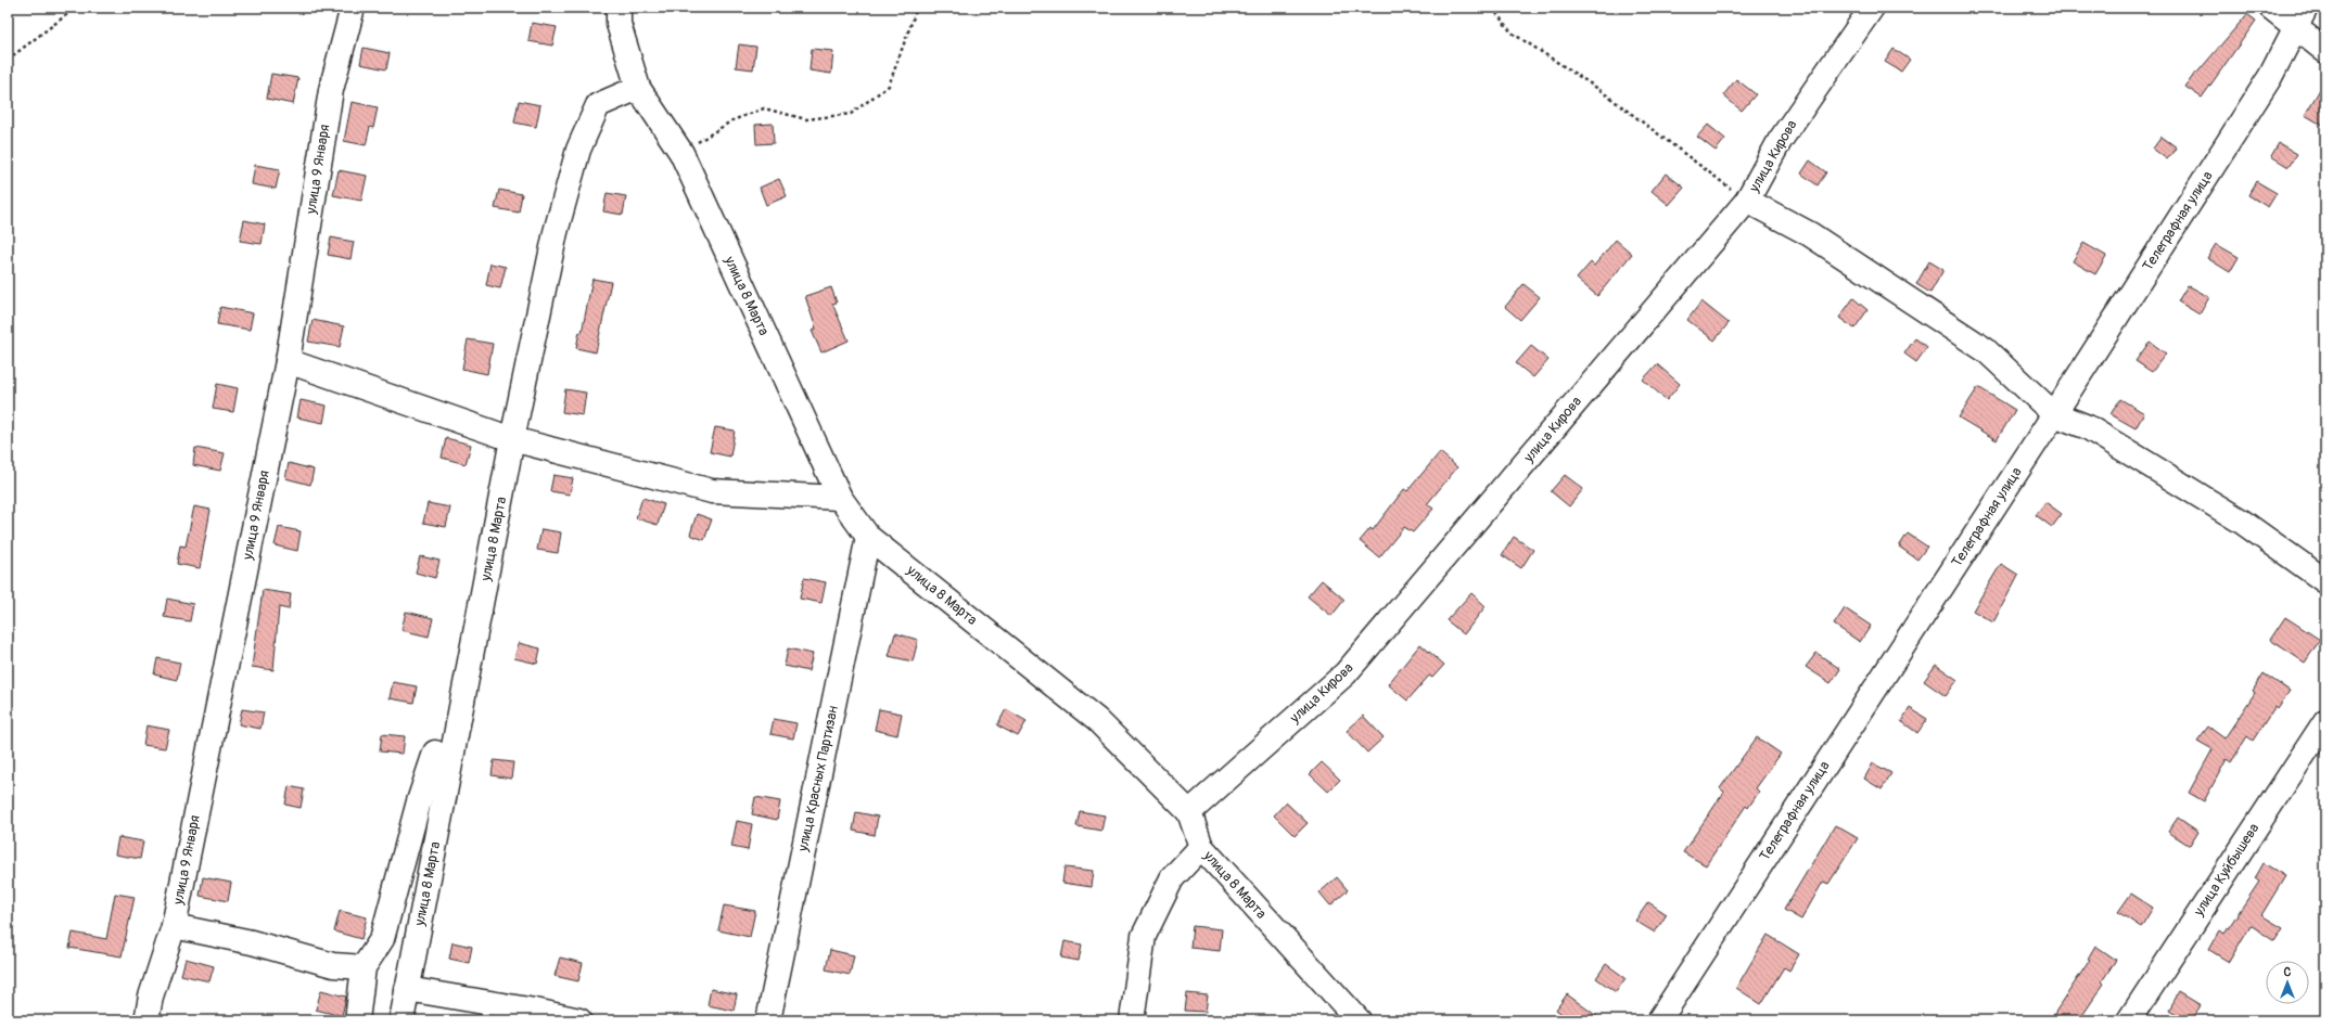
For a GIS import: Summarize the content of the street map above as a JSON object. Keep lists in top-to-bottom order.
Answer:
{
  "streets": {
    "street": [
      "улица Кирова",
      "улица 9 Января",
      "Телеграфная улица",
      "улица 8 Марта",
      "улица Красных Партизан",
      "улица Куйбышева"
    ]
  },
  "crossings": [
    ["улица Кирова", "улица 8 Марта"],
    ["улица 8 Марта", "улица Красных Партизан"]
  ],
  "north": "top"
}
